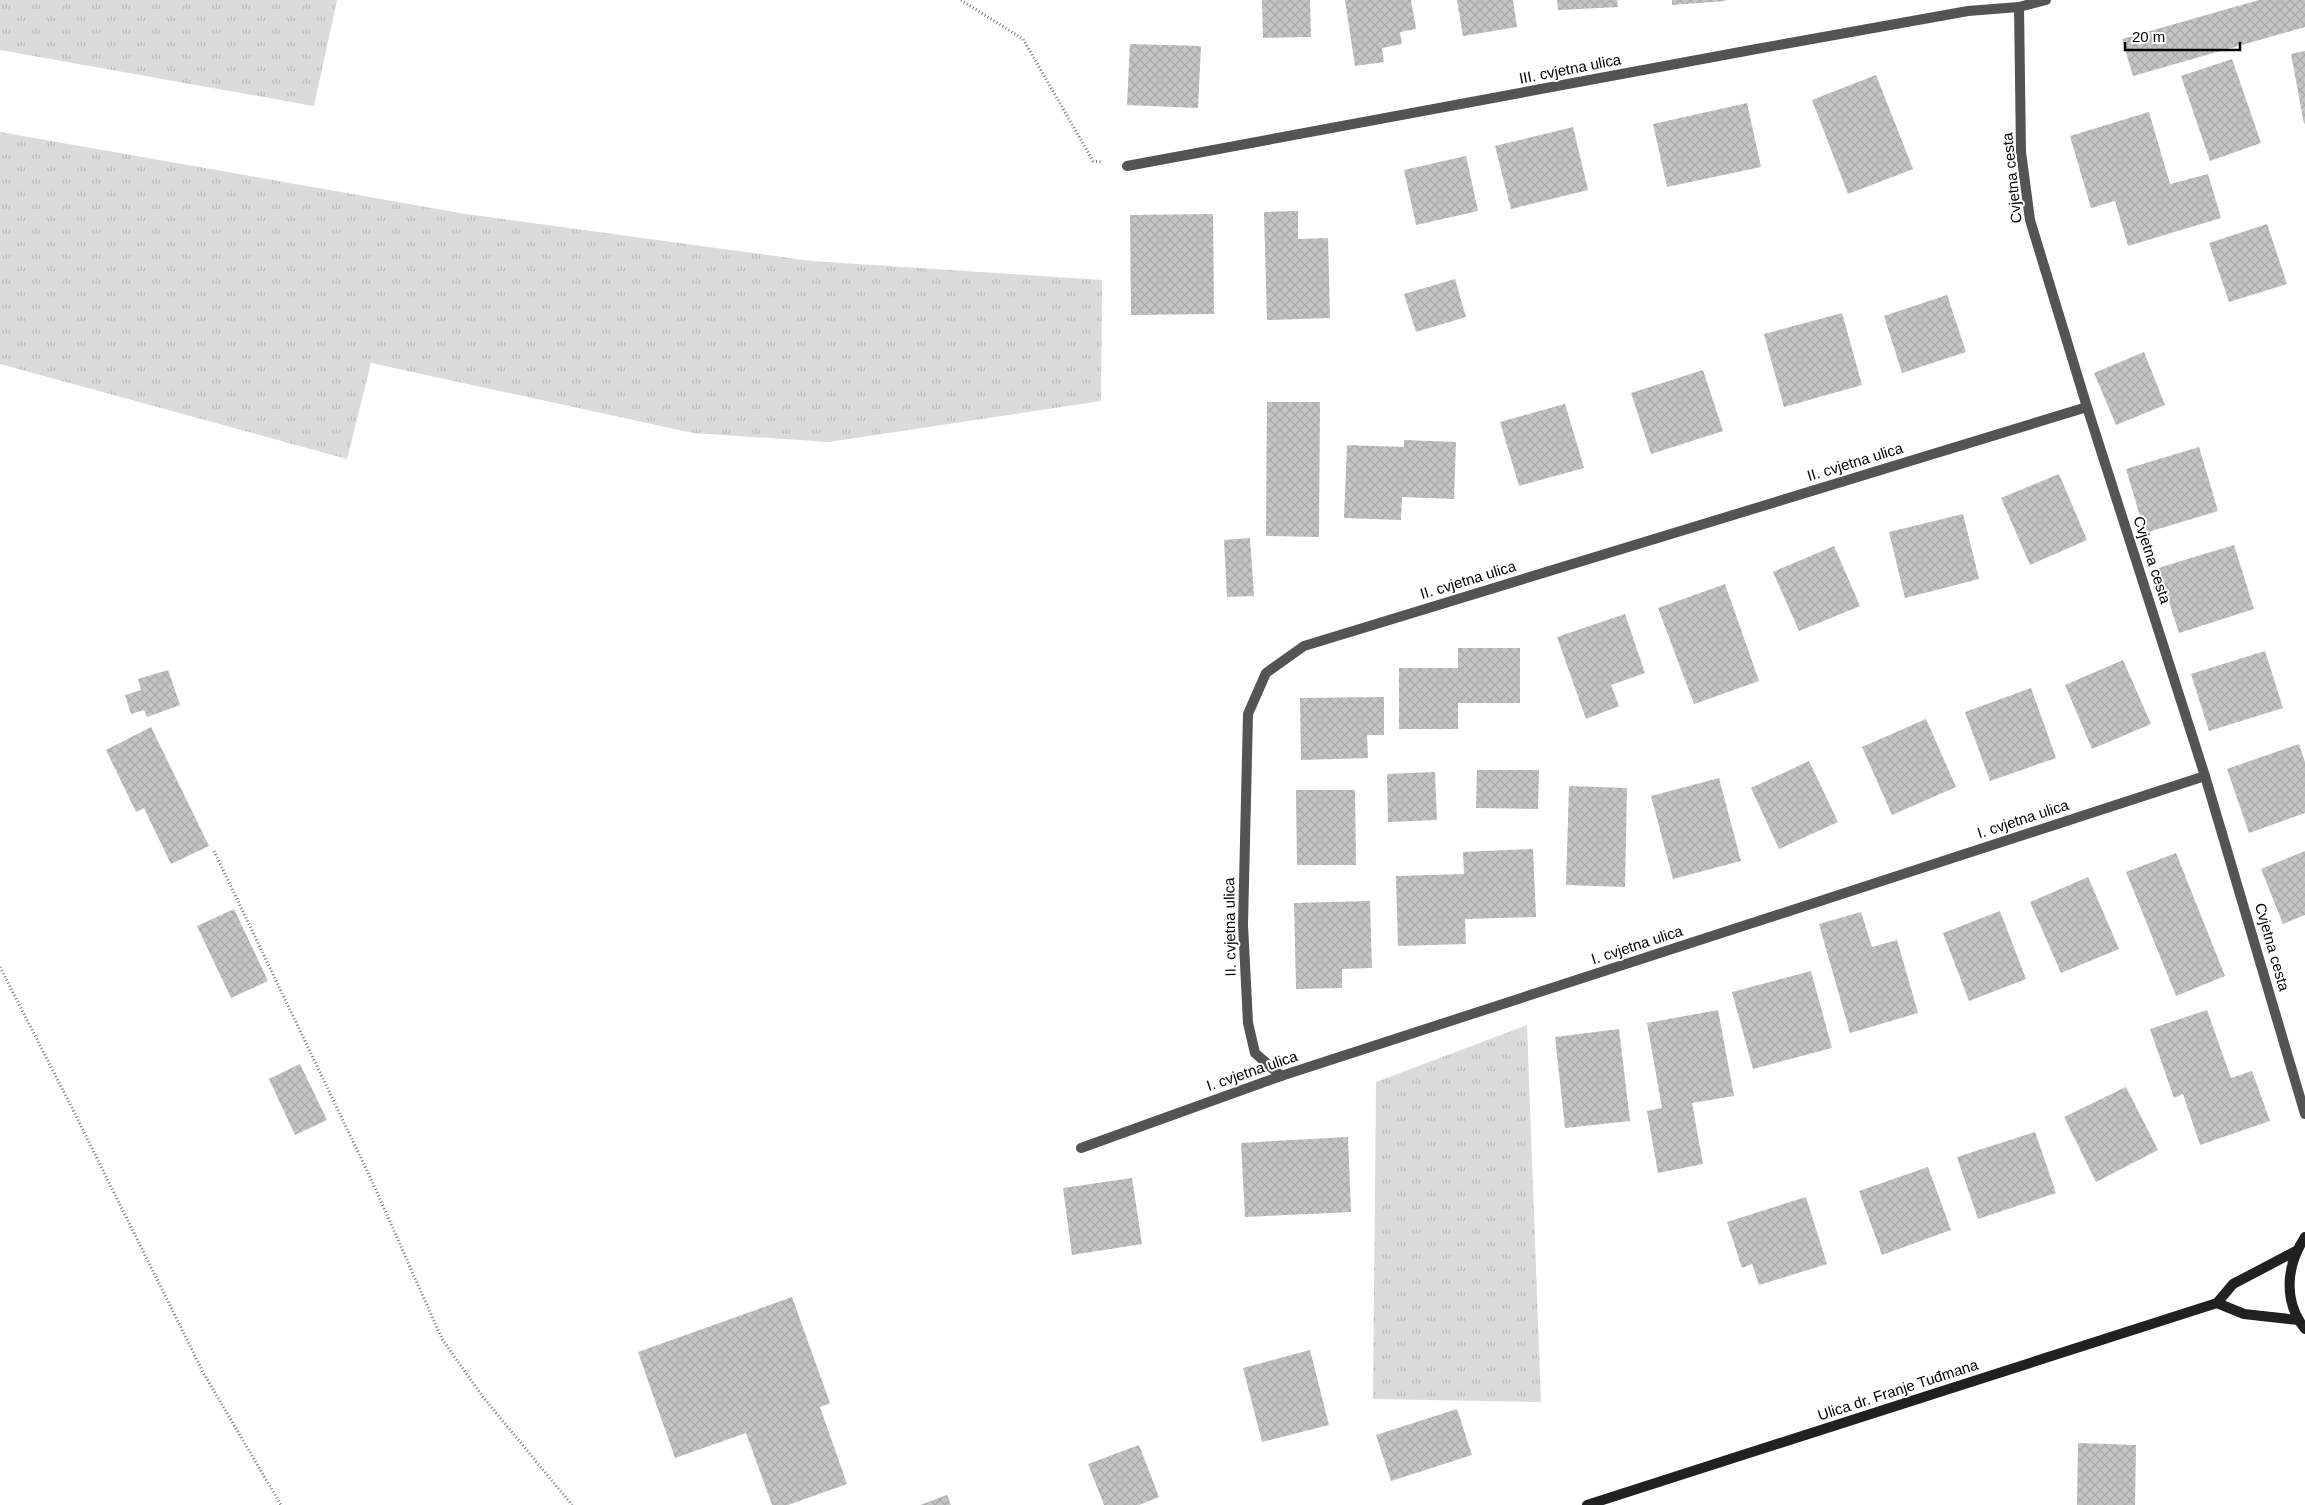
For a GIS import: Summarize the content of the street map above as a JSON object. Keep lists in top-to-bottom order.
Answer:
{
  "streets": {
    "main road": ["Ulica dr. Franje Tuđmana"],
    "street": [
      "III. cvjetna ulica",
      "Cvjetna cesta",
      "II. cvjetna ulica",
      "I. cvjetna ulica"
    ]
  },
  "crossings": [
    ["III. cvjetna ulica", "Cvjetna cesta"],
    ["Cvjetna cesta", "II. cvjetna ulica"],
    ["Cvjetna cesta", "I. cvjetna ulica"],
    ["II. cvjetna ulica", "I. cvjetna ulica"]
  ],
  "scale_bar": "20 m"
}
